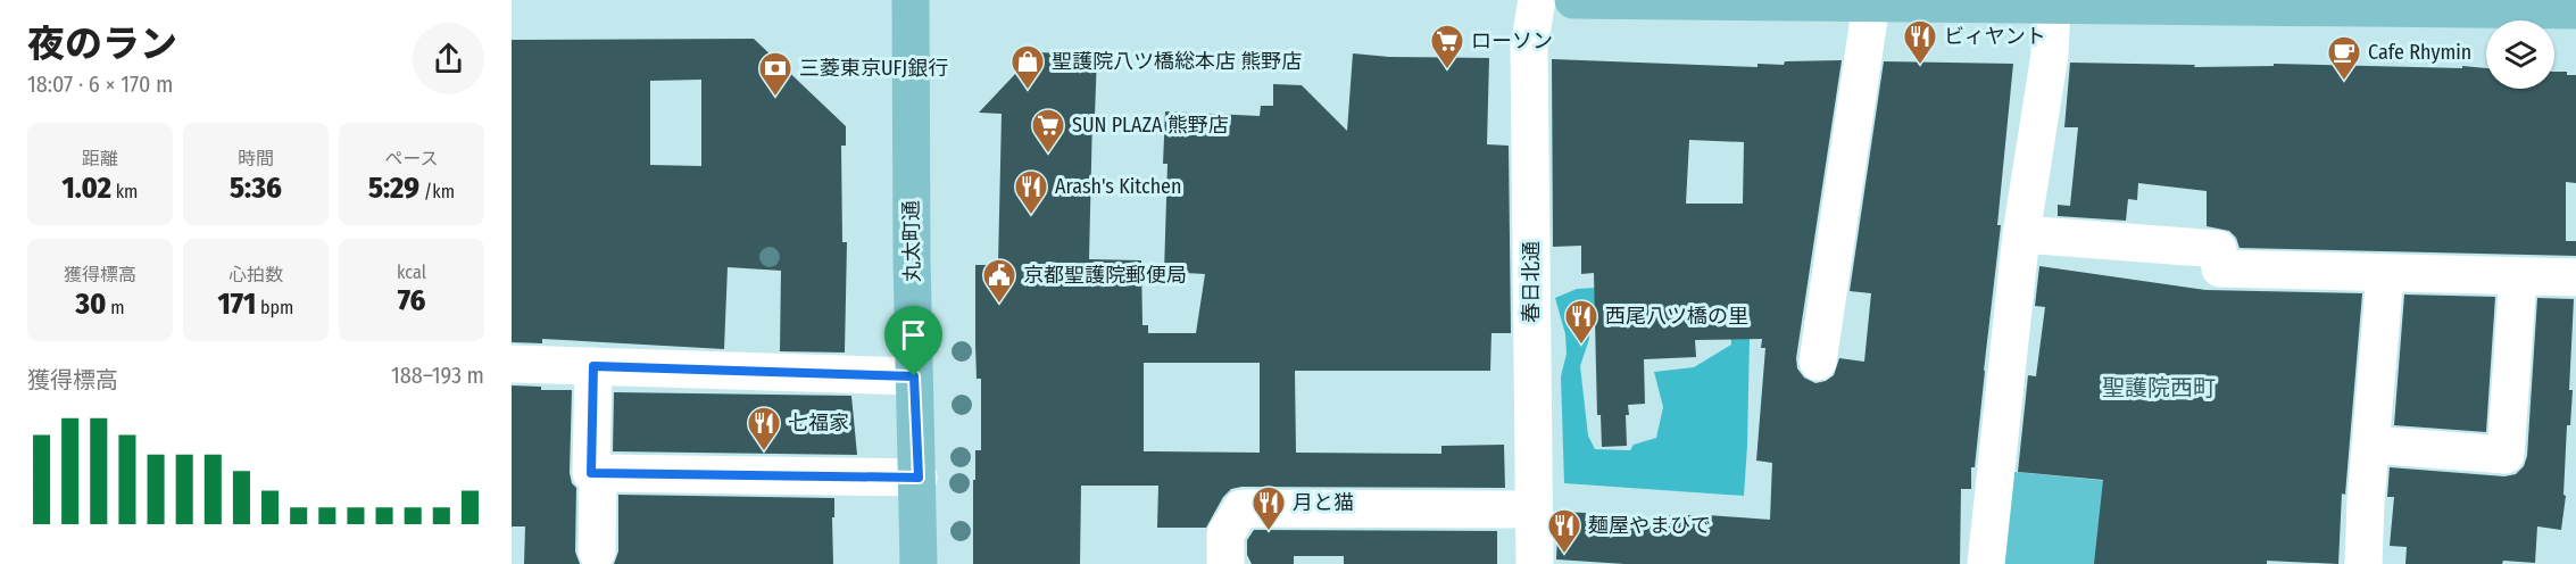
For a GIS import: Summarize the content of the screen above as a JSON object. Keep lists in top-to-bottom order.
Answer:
{
  "streets": {
    "main road": ["丸太町通"],
    "street": ["春日北通"]
  },
  "districts": ["聖護院西町"],
  "places": {
    "restaurant": [
      "ビィヤント",
      "Arash's Kitchen",
      "西尾八ツ橋の里",
      "七福家",
      "月と猫",
      "麺屋やまひで"
    ],
    "supermarket": ["ローソン", "SUN PLAZA 熊野店"],
    "cafe": ["Cafe Rhymin"],
    "shop": ["聖護院八ツ橋総本店 熊野店"],
    "bank": ["三菱東京UFJ銀行"],
    "public building": ["京都聖護院郵便局"]
  },
  "page": {
    "heading": ["夜のラン", "18:07 · 6 × 170 m"],
    "stats": [
      ["距離", "1.02 km"],
      ["時間", "5:36"],
      ["ペース", "5:29 /km"],
      ["獲得標高", "30 m"],
      ["心拍数", "171 bpm"],
      ["kcal", "76"]
    ],
    "chart": ["獲得標高", "188–193 m"]
  }
}
